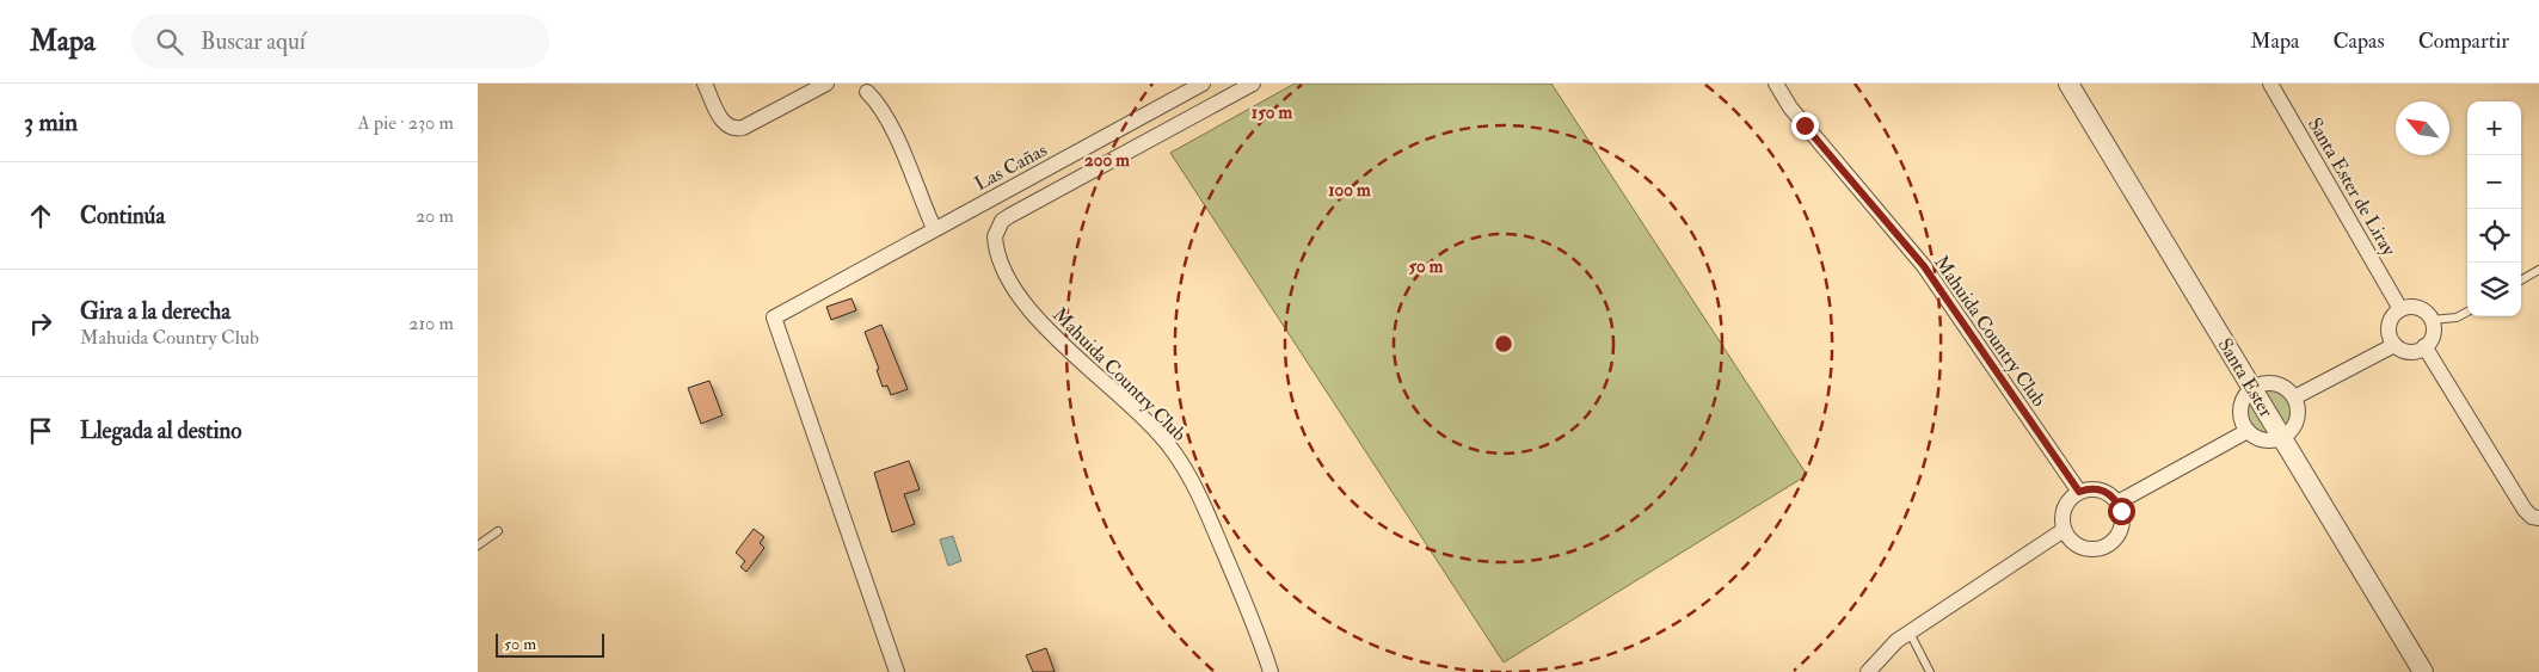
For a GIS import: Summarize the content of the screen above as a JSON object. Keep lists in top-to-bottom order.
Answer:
{
  "streets": {
    "street": [
      "Las Cañas",
      "Santa Ester de Liray",
      "Mahuida Country Club",
      "Santa Ester"
    ]
  },
  "scale_bar": "50 m",
  "north": "top left",
  "page": {
    "header": "Mapa",
    "search": "Buscar aquí",
    "nav": ["Mapa", "Capas", "Compartir"],
    "heading": ["3 min", "A pie · 230 m"],
    "map_buttons": ["+", "−"],
    "list": [
      ["Continúa", "20 m"],
      ["Gira a la derecha", "Mahuida Country Club", "210 m"],
      "Llegada al destino"
    ],
    "scale": "50 m"
  },
  "rings": [
    "150 m",
    "200 m",
    "100 m",
    "50 m"
  ]
}
